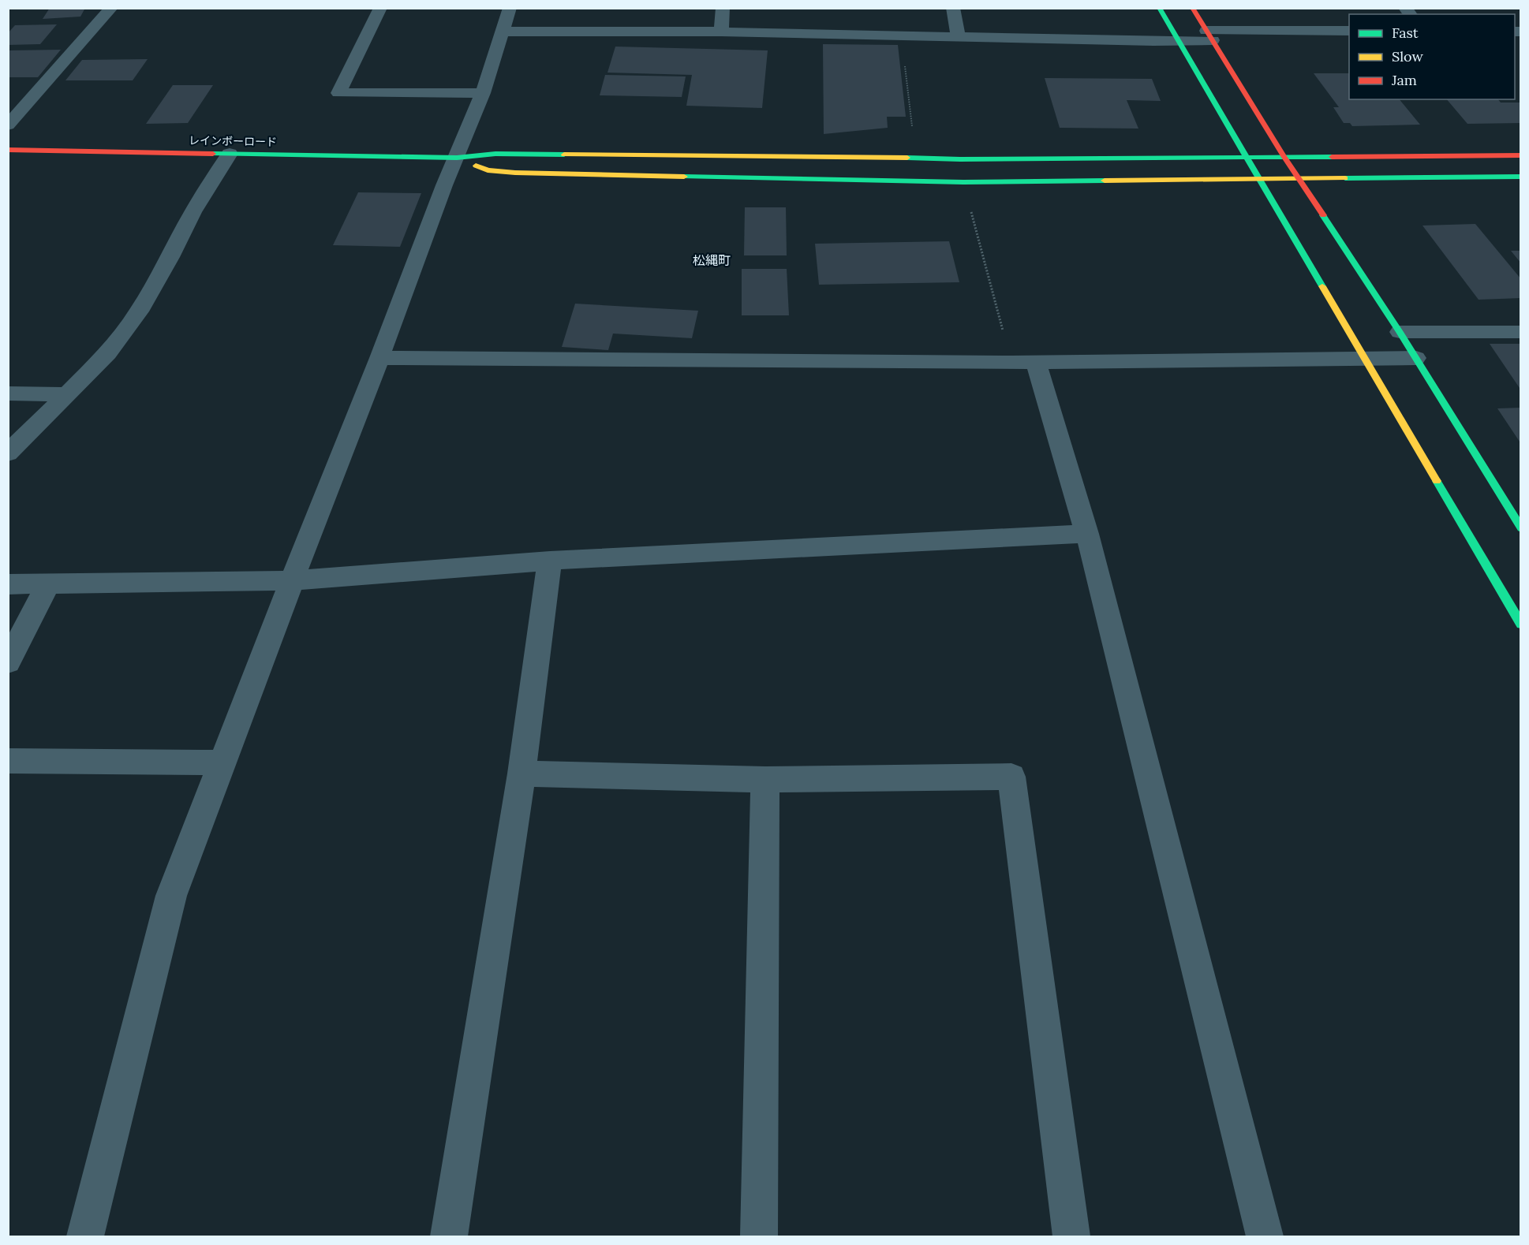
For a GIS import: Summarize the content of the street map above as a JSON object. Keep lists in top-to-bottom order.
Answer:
{
  "streets": {
    "street": ["レインボーロード"]
  },
  "districts": ["松縄町"],
  "legend": ["Fast", "Slow", "Jam"]
}
